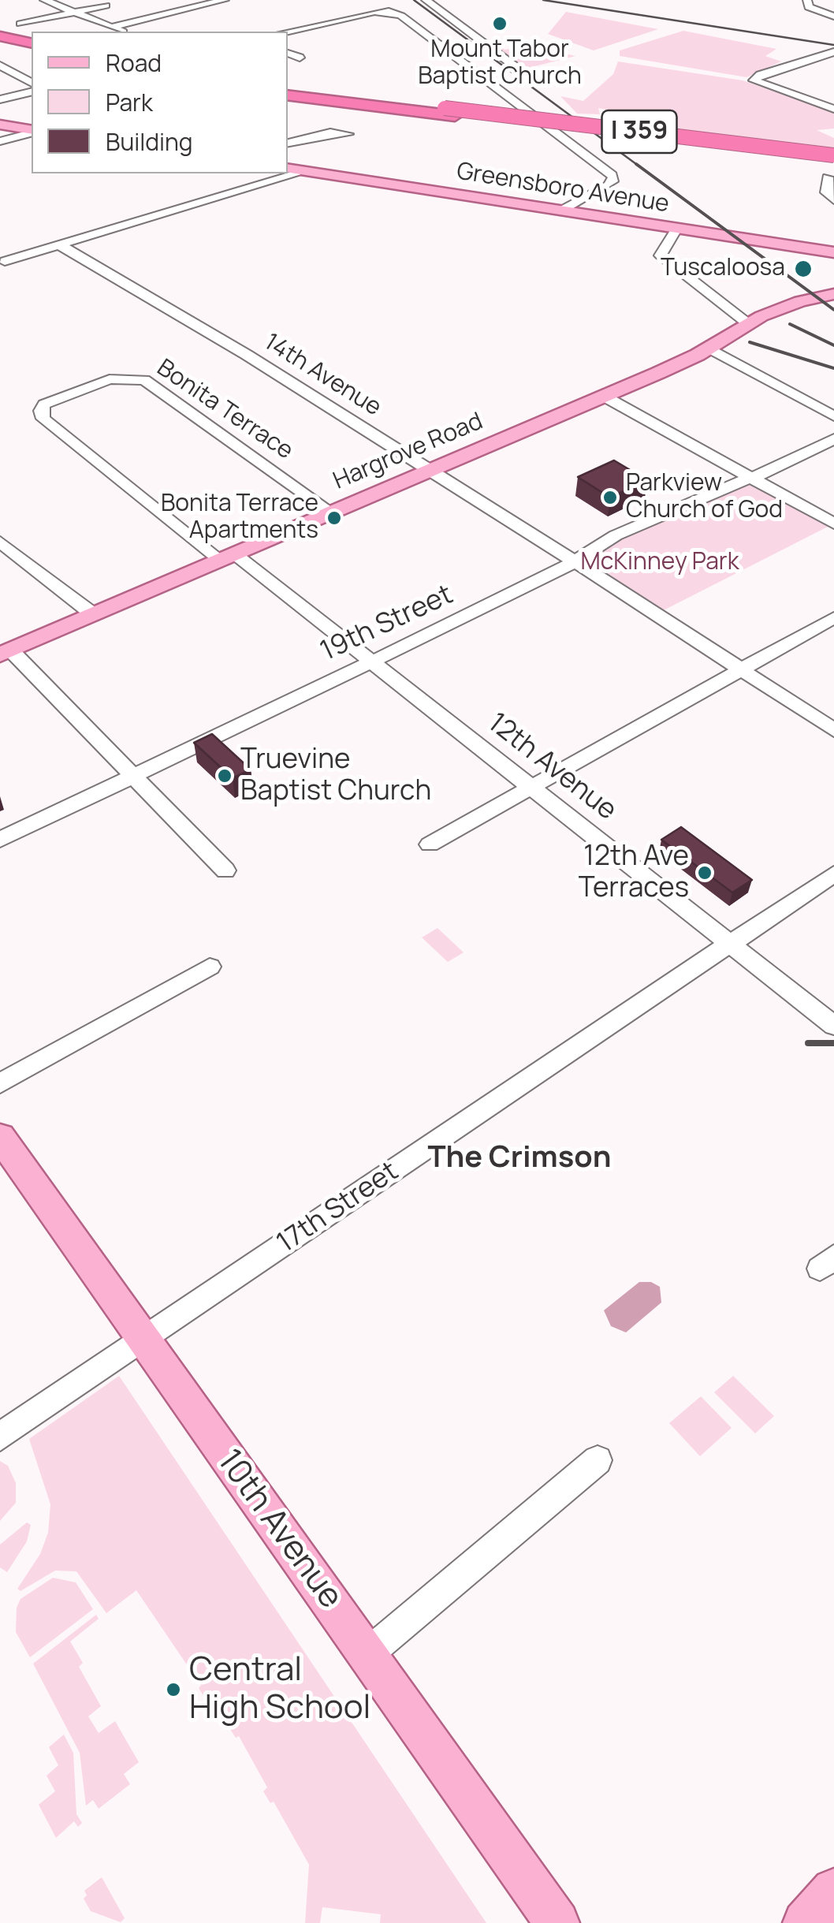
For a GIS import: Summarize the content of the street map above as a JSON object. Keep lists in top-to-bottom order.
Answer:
{
  "streets": {
    "highway": ["I 359"],
    "main road": ["Greensboro Avenue", "Hargrove Road", "10th Avenue"],
    "street": [
      "14th Avenue",
      "Bonita Terrace",
      "19th Street",
      "12th Avenue",
      "17th Street"
    ]
  },
  "crossings": [
    ["14th Avenue", "Hargrove Road"],
    ["14th Avenue", "19th Street"],
    ["Bonita Terrace", "Hargrove Road"],
    ["Bonita Terrace", "12th Avenue"],
    ["Hargrove Road", "12th Avenue"],
    ["19th Street", "12th Avenue"],
    ["12th Avenue", "17th Street"],
    ["17th Street", "10th Avenue"]
  ],
  "districts": ["The Crimson"],
  "parks": ["McKinney Park"],
  "places": [
    "Mount Tabor Baptist Church",
    "Tuscaloosa",
    "Parkview Church of God",
    "Bonita Terrace Apartments",
    "Truevine Baptist Church",
    "12th Ave Terraces",
    "Central High School"
  ],
  "legend": ["Road", "Park", "Building"]
}
